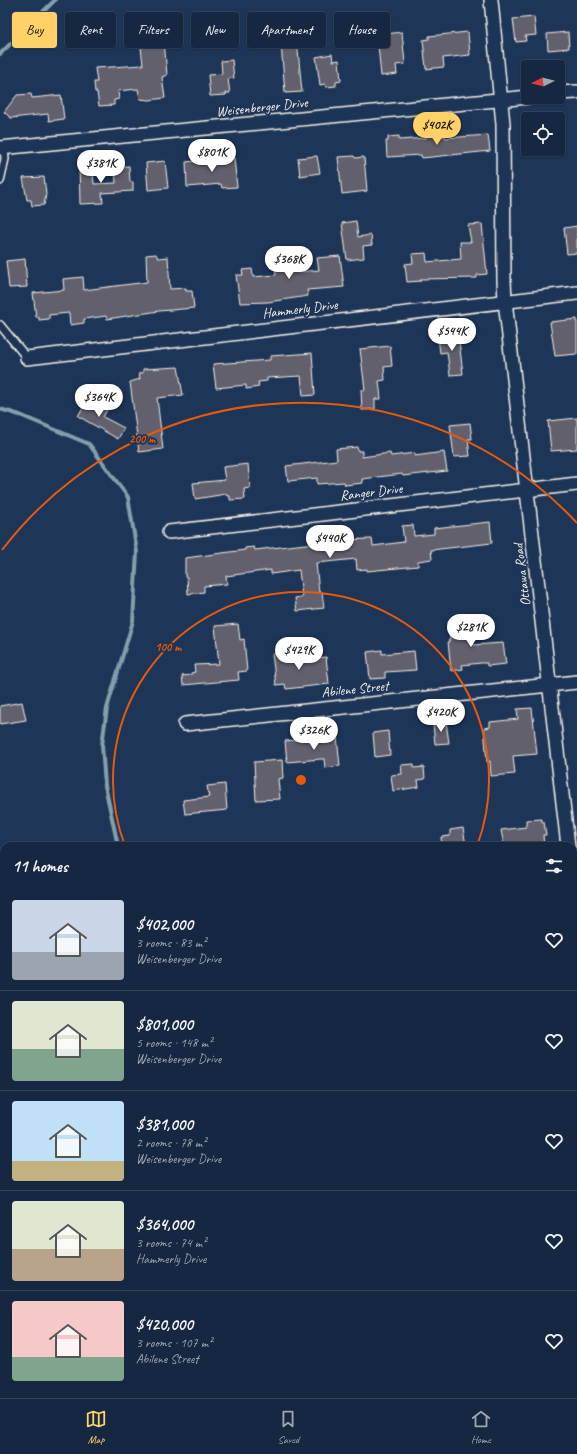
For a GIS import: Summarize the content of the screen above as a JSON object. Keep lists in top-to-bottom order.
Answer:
{
  "streets": {
    "street": [
      "Weisenberger Drive",
      "Hammerly Drive",
      "Ranger Drive",
      "Ottawa Road",
      "Abilene Street"
    ]
  },
  "crossings": [
    ["Weisenberger Drive", "Ottawa Road"],
    ["Hammerly Drive", "Ottawa Road"],
    ["Ranger Drive", "Ottawa Road"],
    ["Ottawa Road", "Abilene Street"]
  ],
  "north": "left",
  "page": {
    "chip": [
      "Buy",
      "Rent",
      "Filters",
      "New",
      "Apartment",
      "House"
    ],
    "price": [
      "$402K",
      "$801K",
      "$381K",
      "$368K",
      "$544K",
      "$364K",
      "$440K",
      "$281K",
      "$429K",
      "$420K",
      "$326K"
    ],
    "heading": "11 homes",
    "list": [
      {
        "name": "$402,000",
        "note": "3 rooms · 83 m² · Weisenberger Drive"
      },
      {
        "name": "$801,000",
        "note": "5 rooms · 148 m² · Weisenberger Drive"
      },
      {
        "name": "$381,000",
        "note": "2 rooms · 78 m² · Weisenberger Drive"
      },
      {
        "name": "$364,000",
        "note": "3 rooms · 74 m² · Hammerly Drive"
      },
      {
        "name": "$420,000",
        "note": "3 rooms · 107 m² · Abilene Street"
      }
    ],
    "tabs": ["Map", "Saved", "Home"]
  },
  "rings": ["200 m", "100 m"]
}
